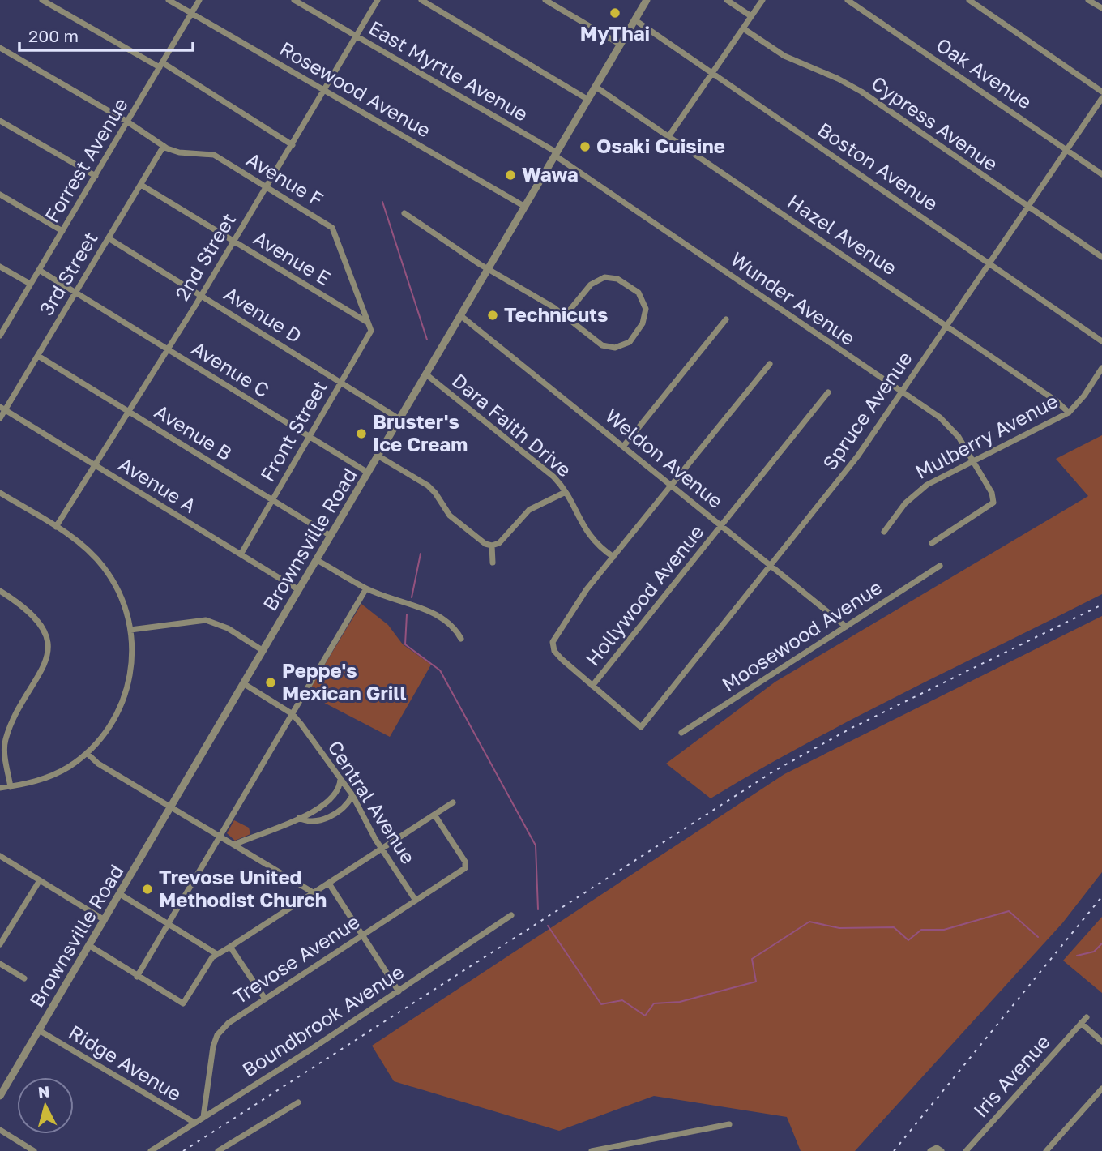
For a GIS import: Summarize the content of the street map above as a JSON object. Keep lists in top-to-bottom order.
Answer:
{
  "streets": {
    "street": [
      "East Myrtle Avenue",
      "Oak Avenue",
      "Rosewood Avenue",
      "Cypress Avenue",
      "Forrest Avenue",
      "Boston Avenue",
      "Avenue F",
      "Hazel Avenue",
      "2nd Street",
      "Avenue E",
      "3rd Street",
      "Wunder Avenue",
      "Avenue D",
      "Avenue C",
      "Spruce Avenue",
      "Dara Faith Drive",
      "Front Street",
      "Avenue B",
      "Mulberry Avenue",
      "Weldon Avenue",
      "Avenue A",
      "Brownsville Road",
      "Hollywood Avenue",
      "Moosewood Avenue",
      "Central Avenue",
      "Trevose Avenue",
      "Boundbrook Avenue",
      "Ridge Avenue",
      "Iris Avenue"
    ]
  },
  "crossings": [
    ["East Myrtle Avenue", "2nd Street"],
    ["East Myrtle Avenue", "Wunder Avenue"],
    ["East Myrtle Avenue", "Brownsville Road"],
    ["Oak Avenue", "Spruce Avenue"],
    ["Rosewood Avenue", "Forrest Avenue"],
    ["Rosewood Avenue", "2nd Street"],
    ["Rosewood Avenue", "Brownsville Road"],
    ["Cypress Avenue", "Spruce Avenue"],
    ["Forrest Avenue", "Avenue F"],
    ["Forrest Avenue", "Avenue C"],
    ["Boston Avenue", "Spruce Avenue"],
    ["Boston Avenue", "Brownsville Road"],
    ["Avenue F", "2nd Street"],
    ["Avenue F", "Avenue E"],
    ["Avenue F", "3rd Street"],
    ["Avenue F", "Front Street"],
    ["Hazel Avenue", "Spruce Avenue"],
    ["Hazel Avenue", "Mulberry Avenue"],
    ["Hazel Avenue", "Brownsville Road"],
    ["2nd Street", "Avenue E"],
    ["2nd Street", "Avenue D"],
    ["2nd Street", "Avenue C"],
    ["2nd Street", "Avenue B"],
    ["2nd Street", "Avenue A"],
    ["Avenue E", "3rd Street"],
    ["Avenue E", "Front Street"],
    ["3rd Street", "Avenue D"],
    ["3rd Street", "Avenue C"],
    ["3rd Street", "Avenue B"],
    ["3rd Street", "Avenue A"],
    ["Wunder Avenue", "Spruce Avenue"],
    ["Wunder Avenue", "Mulberry Avenue"],
    ["Wunder Avenue", "Brownsville Road"],
    ["Avenue D", "Front Street"],
    ["Avenue D", "Brownsville Road"],
    ["Avenue C", "Front Street"],
    ["Avenue C", "Brownsville Road"],
    ["Spruce Avenue", "Weldon Avenue"],
    ["Spruce Avenue", "Hollywood Avenue"],
    ["Dara Faith Drive", "Brownsville Road"],
    ["Front Street", "Avenue B"],
    ["Front Street", "Avenue A"],
    ["Avenue B", "Brownsville Road"],
    ["Weldon Avenue", "Brownsville Road"],
    ["Weldon Avenue", "Hollywood Avenue"],
    ["Weldon Avenue", "Moosewood Avenue"],
    ["Avenue A", "Brownsville Road"],
    ["Brownsville Road", "Central Avenue"],
    ["Brownsville Road", "Ridge Avenue"],
    ["Central Avenue", "Trevose Avenue"],
    ["Trevose Avenue", "Boundbrook Avenue"],
    ["Boundbrook Avenue", "Ridge Avenue"]
  ],
  "places": [
    "MyThai",
    "Osaki Cuisine",
    "Wawa",
    "Technicuts",
    "Bruster's Ice Cream",
    "Peppe's Mexican Grill",
    "Trevose United Methodist Church"
  ],
  "scale_bar": "200 m",
  "north": "top"
}
